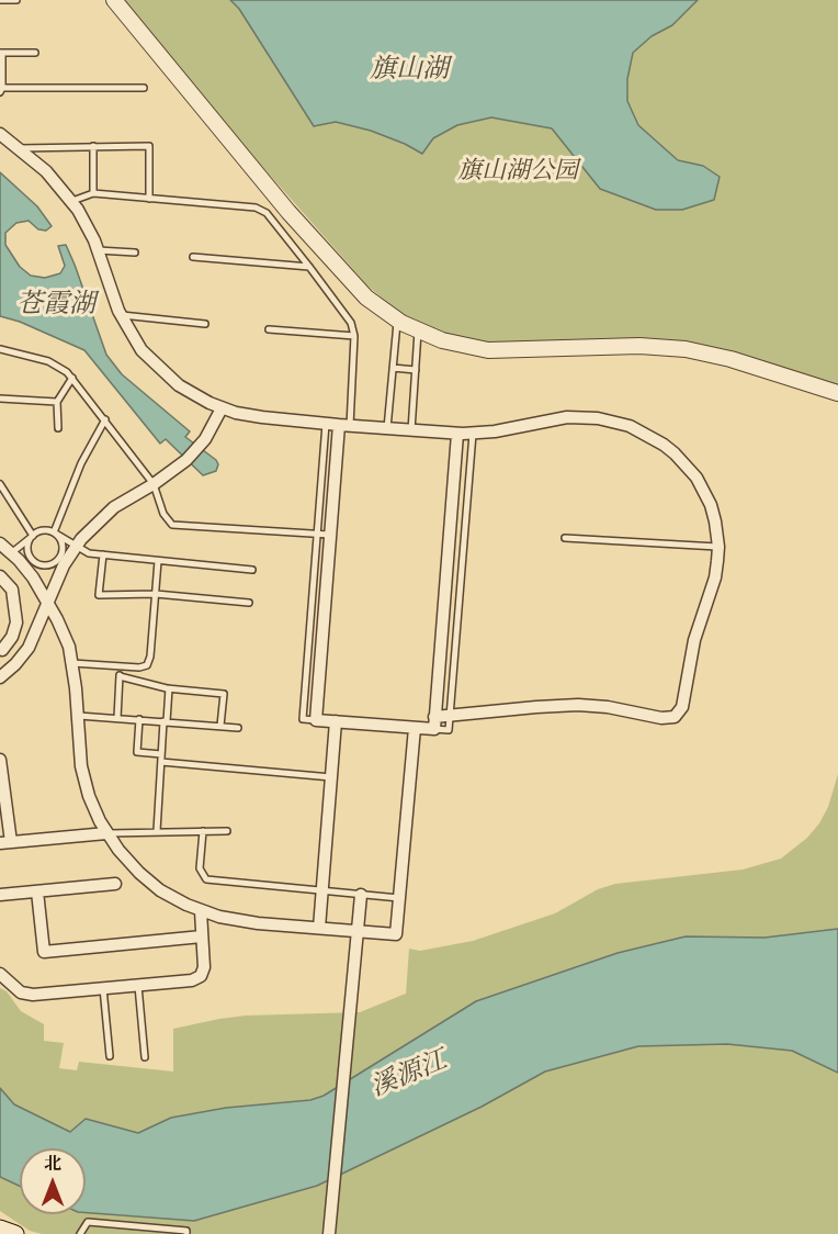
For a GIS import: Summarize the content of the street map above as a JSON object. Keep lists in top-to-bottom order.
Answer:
{
  "water": ["旗山湖", "苍霞湖", "溪源江"],
  "parks": ["旗山湖公园"],
  "north": "top"
}
